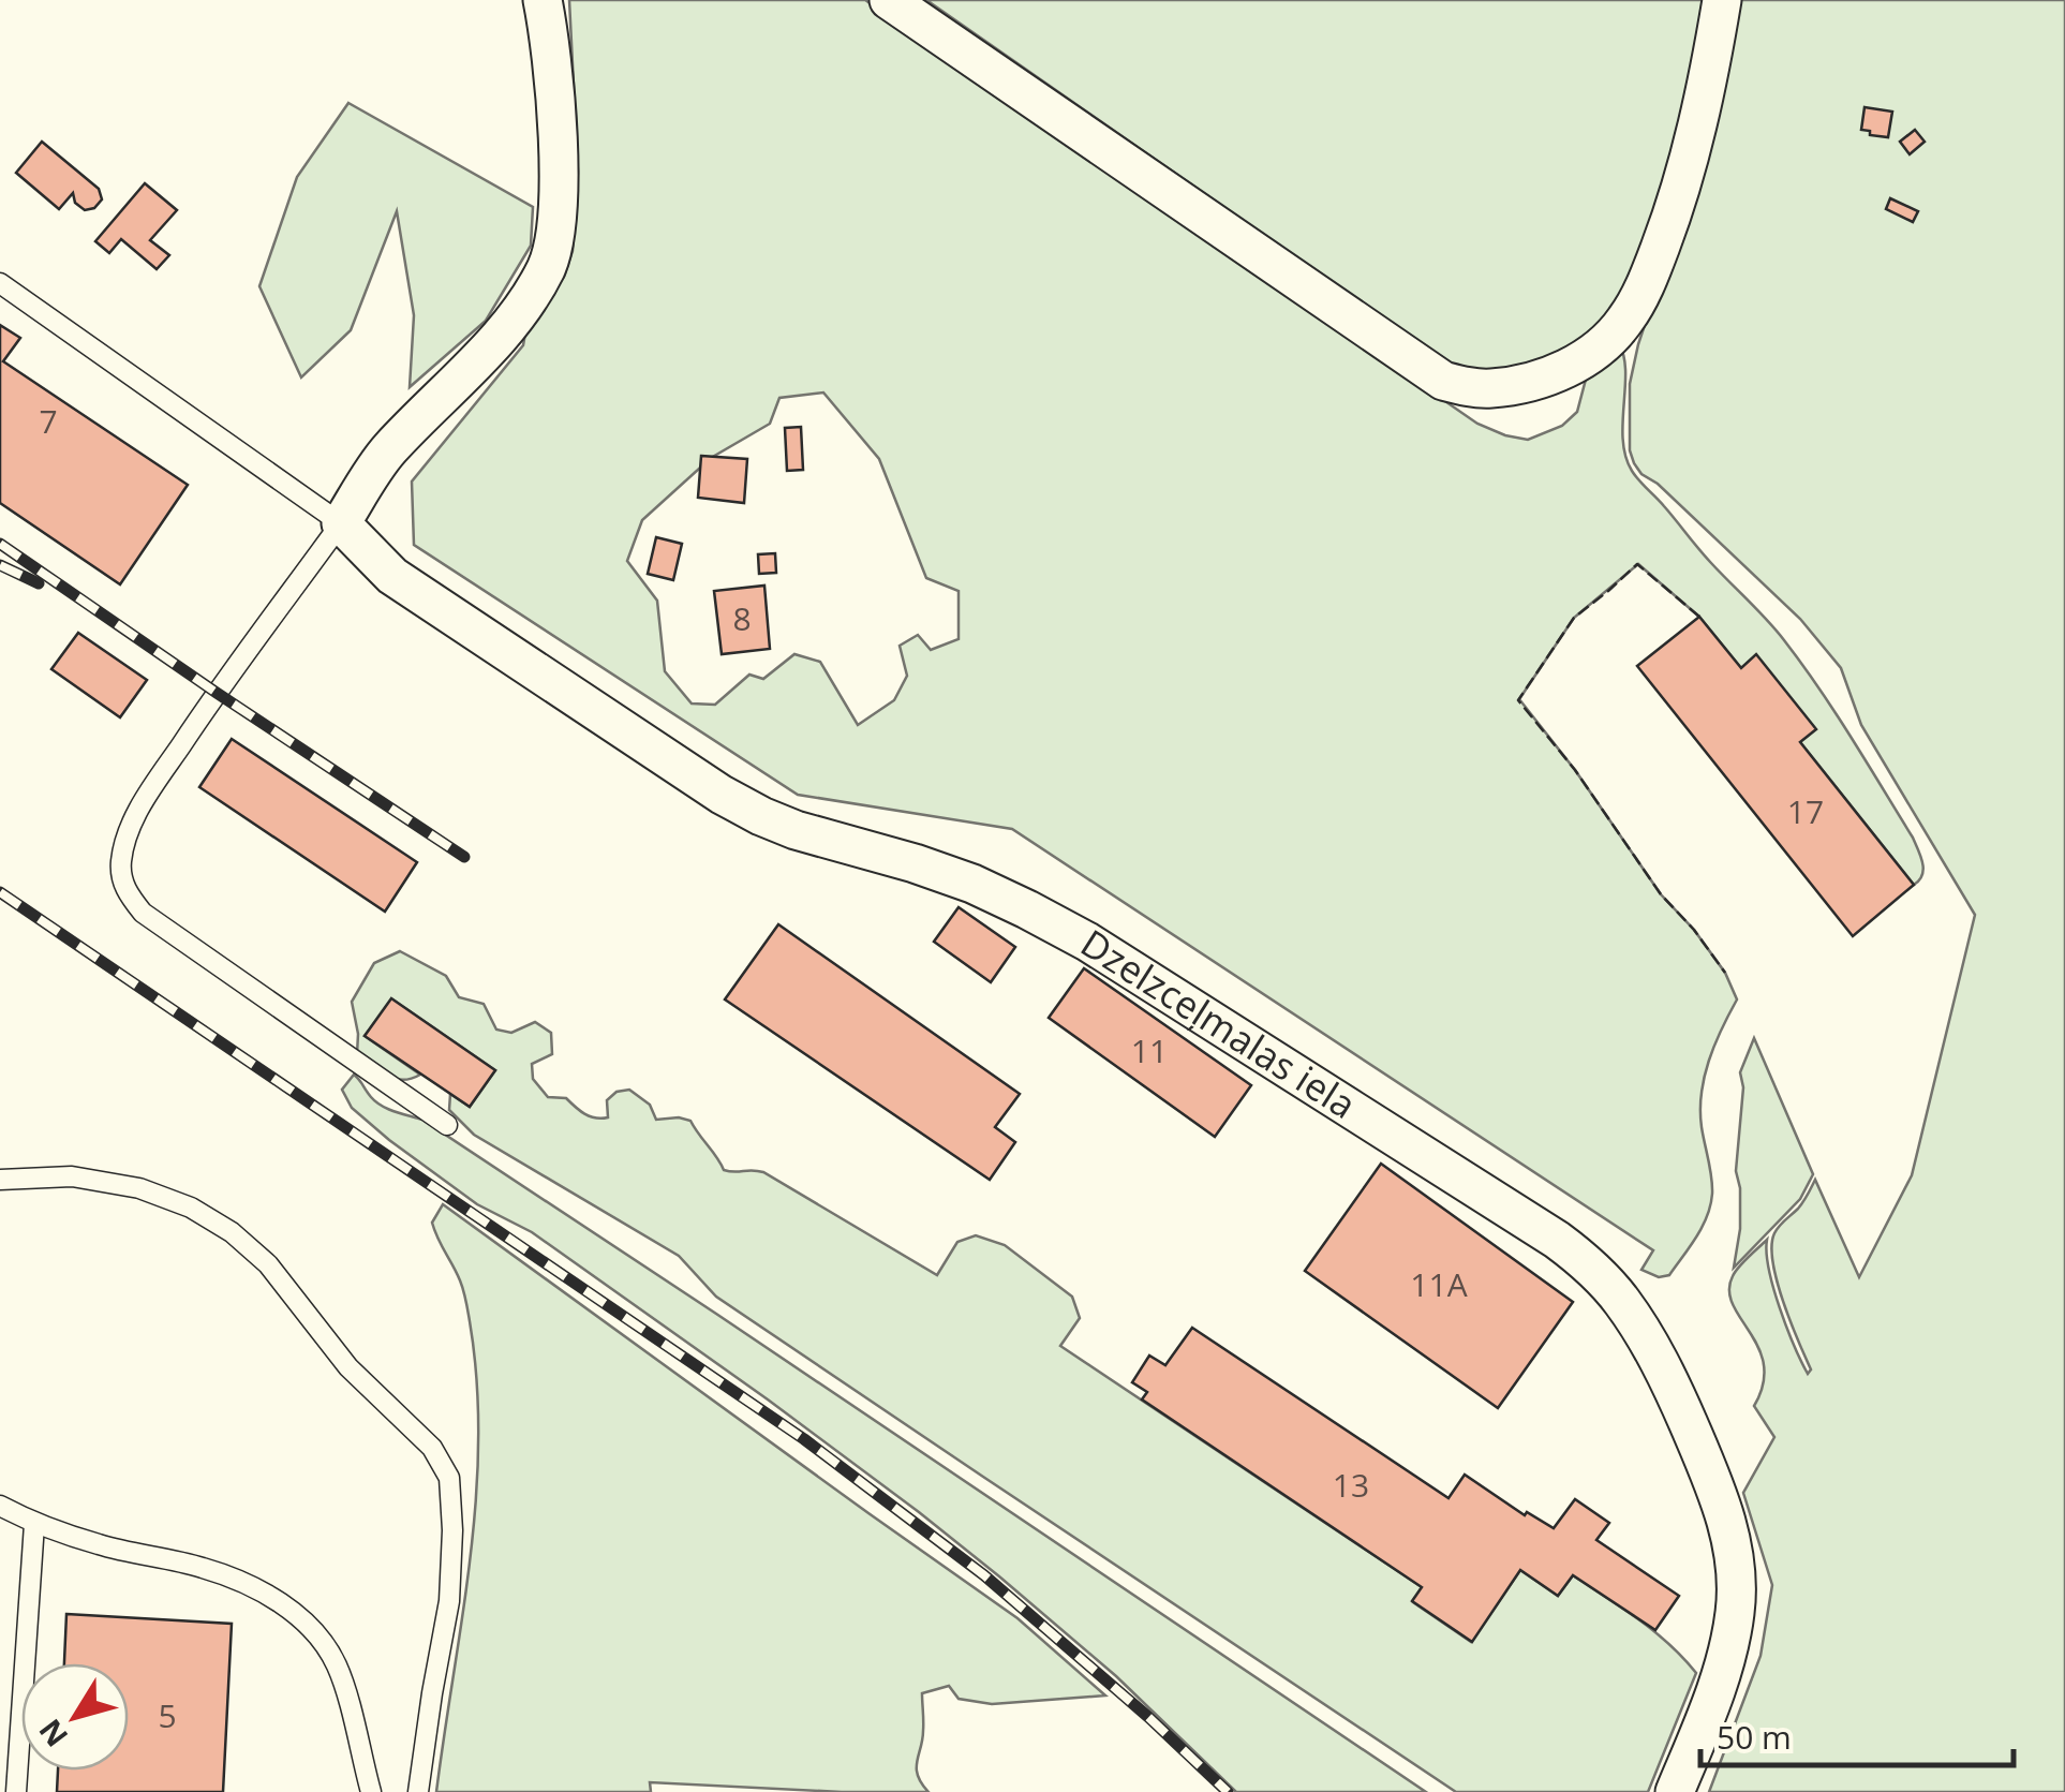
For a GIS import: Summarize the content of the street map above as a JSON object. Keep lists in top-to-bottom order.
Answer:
{
  "streets": {
    "street": ["Dzelzceļmalas iela"]
  },
  "house_numbers": [
    "7",
    "8",
    "17",
    "11",
    "11A",
    "13",
    "5"
  ],
  "scale_bar": "50 m",
  "north": "bottom left"
}
